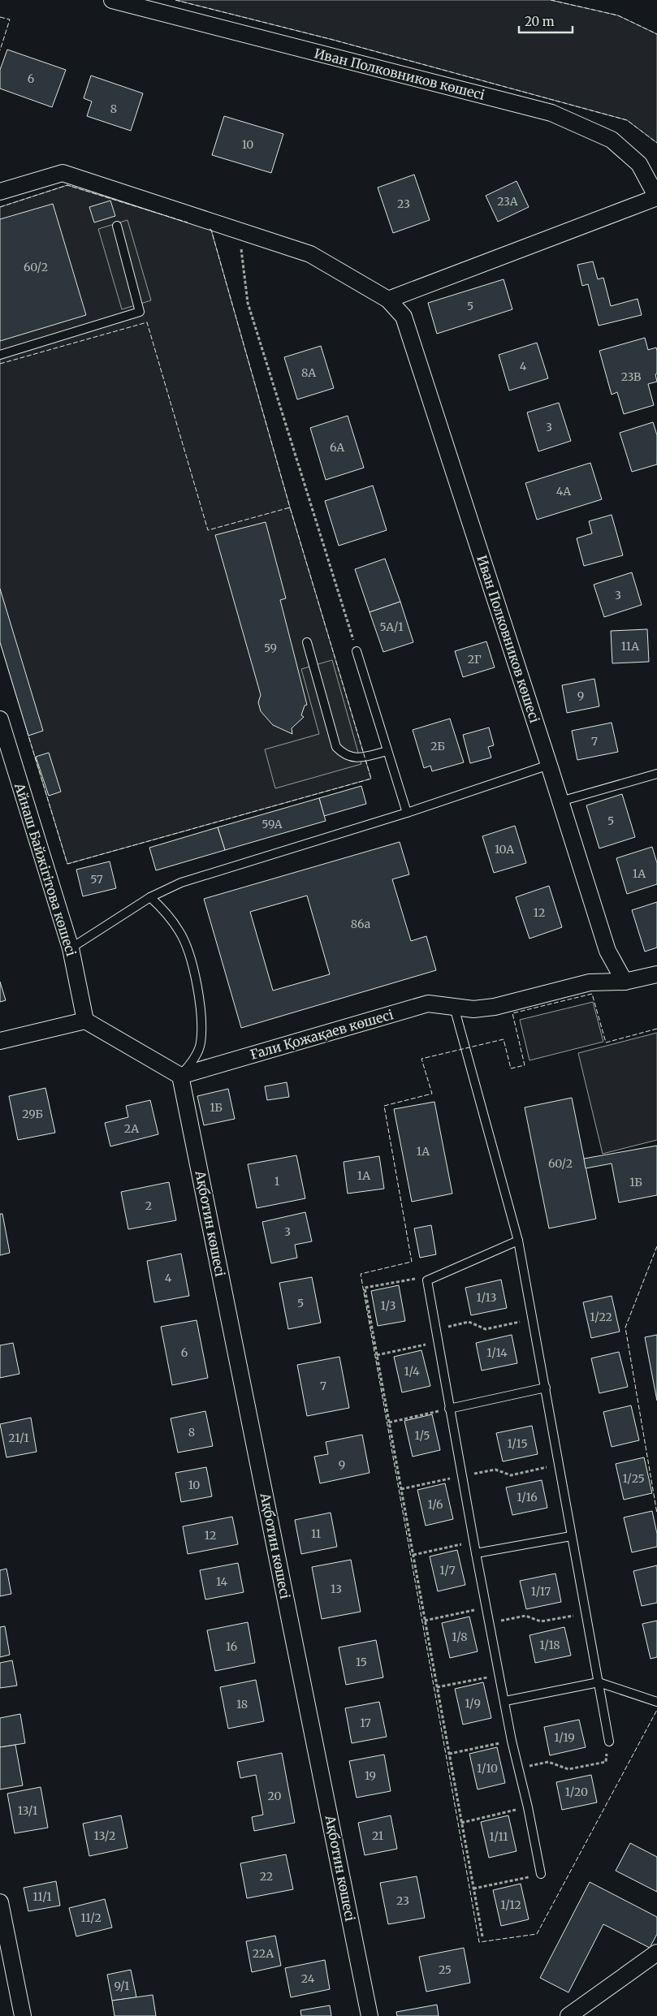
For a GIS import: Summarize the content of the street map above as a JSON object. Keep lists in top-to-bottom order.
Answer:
{
  "streets": {
    "street": [
      "Иван Полковников көшесі",
      "Айнаш Байжігітова көшесі",
      "Ғали Қожақаев көшесі",
      "Ақботин көшесі"
    ]
  },
  "crossings": [
    ["Иван Полковников көшесі", "Ғали Қожақаев көшесі"],
    ["Ғали Қожақаев көшесі", "Ақботин көшесі"]
  ],
  "house_numbers": [
    "6",
    "8",
    "10",
    "23А",
    "23",
    "60/2",
    "5",
    "4",
    "8А",
    "23В",
    "3",
    "6А",
    "4А",
    "3",
    "5А/1",
    "11А",
    "59",
    "2Г",
    "9",
    "7",
    "2Б",
    "5",
    "59А",
    "10А",
    "1А",
    "57",
    "12",
    "86а",
    "1Б",
    "29Б",
    "2А",
    "1А",
    "60/2",
    "1А",
    "1",
    "1Б",
    "2",
    "3",
    "4",
    "1/13",
    "5",
    "1/3",
    "1/22",
    "6",
    "1/14",
    "1/4",
    "7",
    "8",
    "1/5",
    "21/1",
    "1/15",
    "9",
    "1/25",
    "10",
    "1/16",
    "1/6",
    "11",
    "12",
    "1/7",
    "14",
    "13",
    "1/17",
    "1/8",
    "1/18",
    "16",
    "15",
    "1/9",
    "18",
    "17",
    "1/19",
    "1/10",
    "19",
    "1/20",
    "20",
    "13/1",
    "13/2",
    "21",
    "1/11",
    "22",
    "11/1",
    "23",
    "1/12",
    "11/2",
    "22А",
    "25",
    "24",
    "9/1"
  ],
  "scale_bar": "20 m"
}
